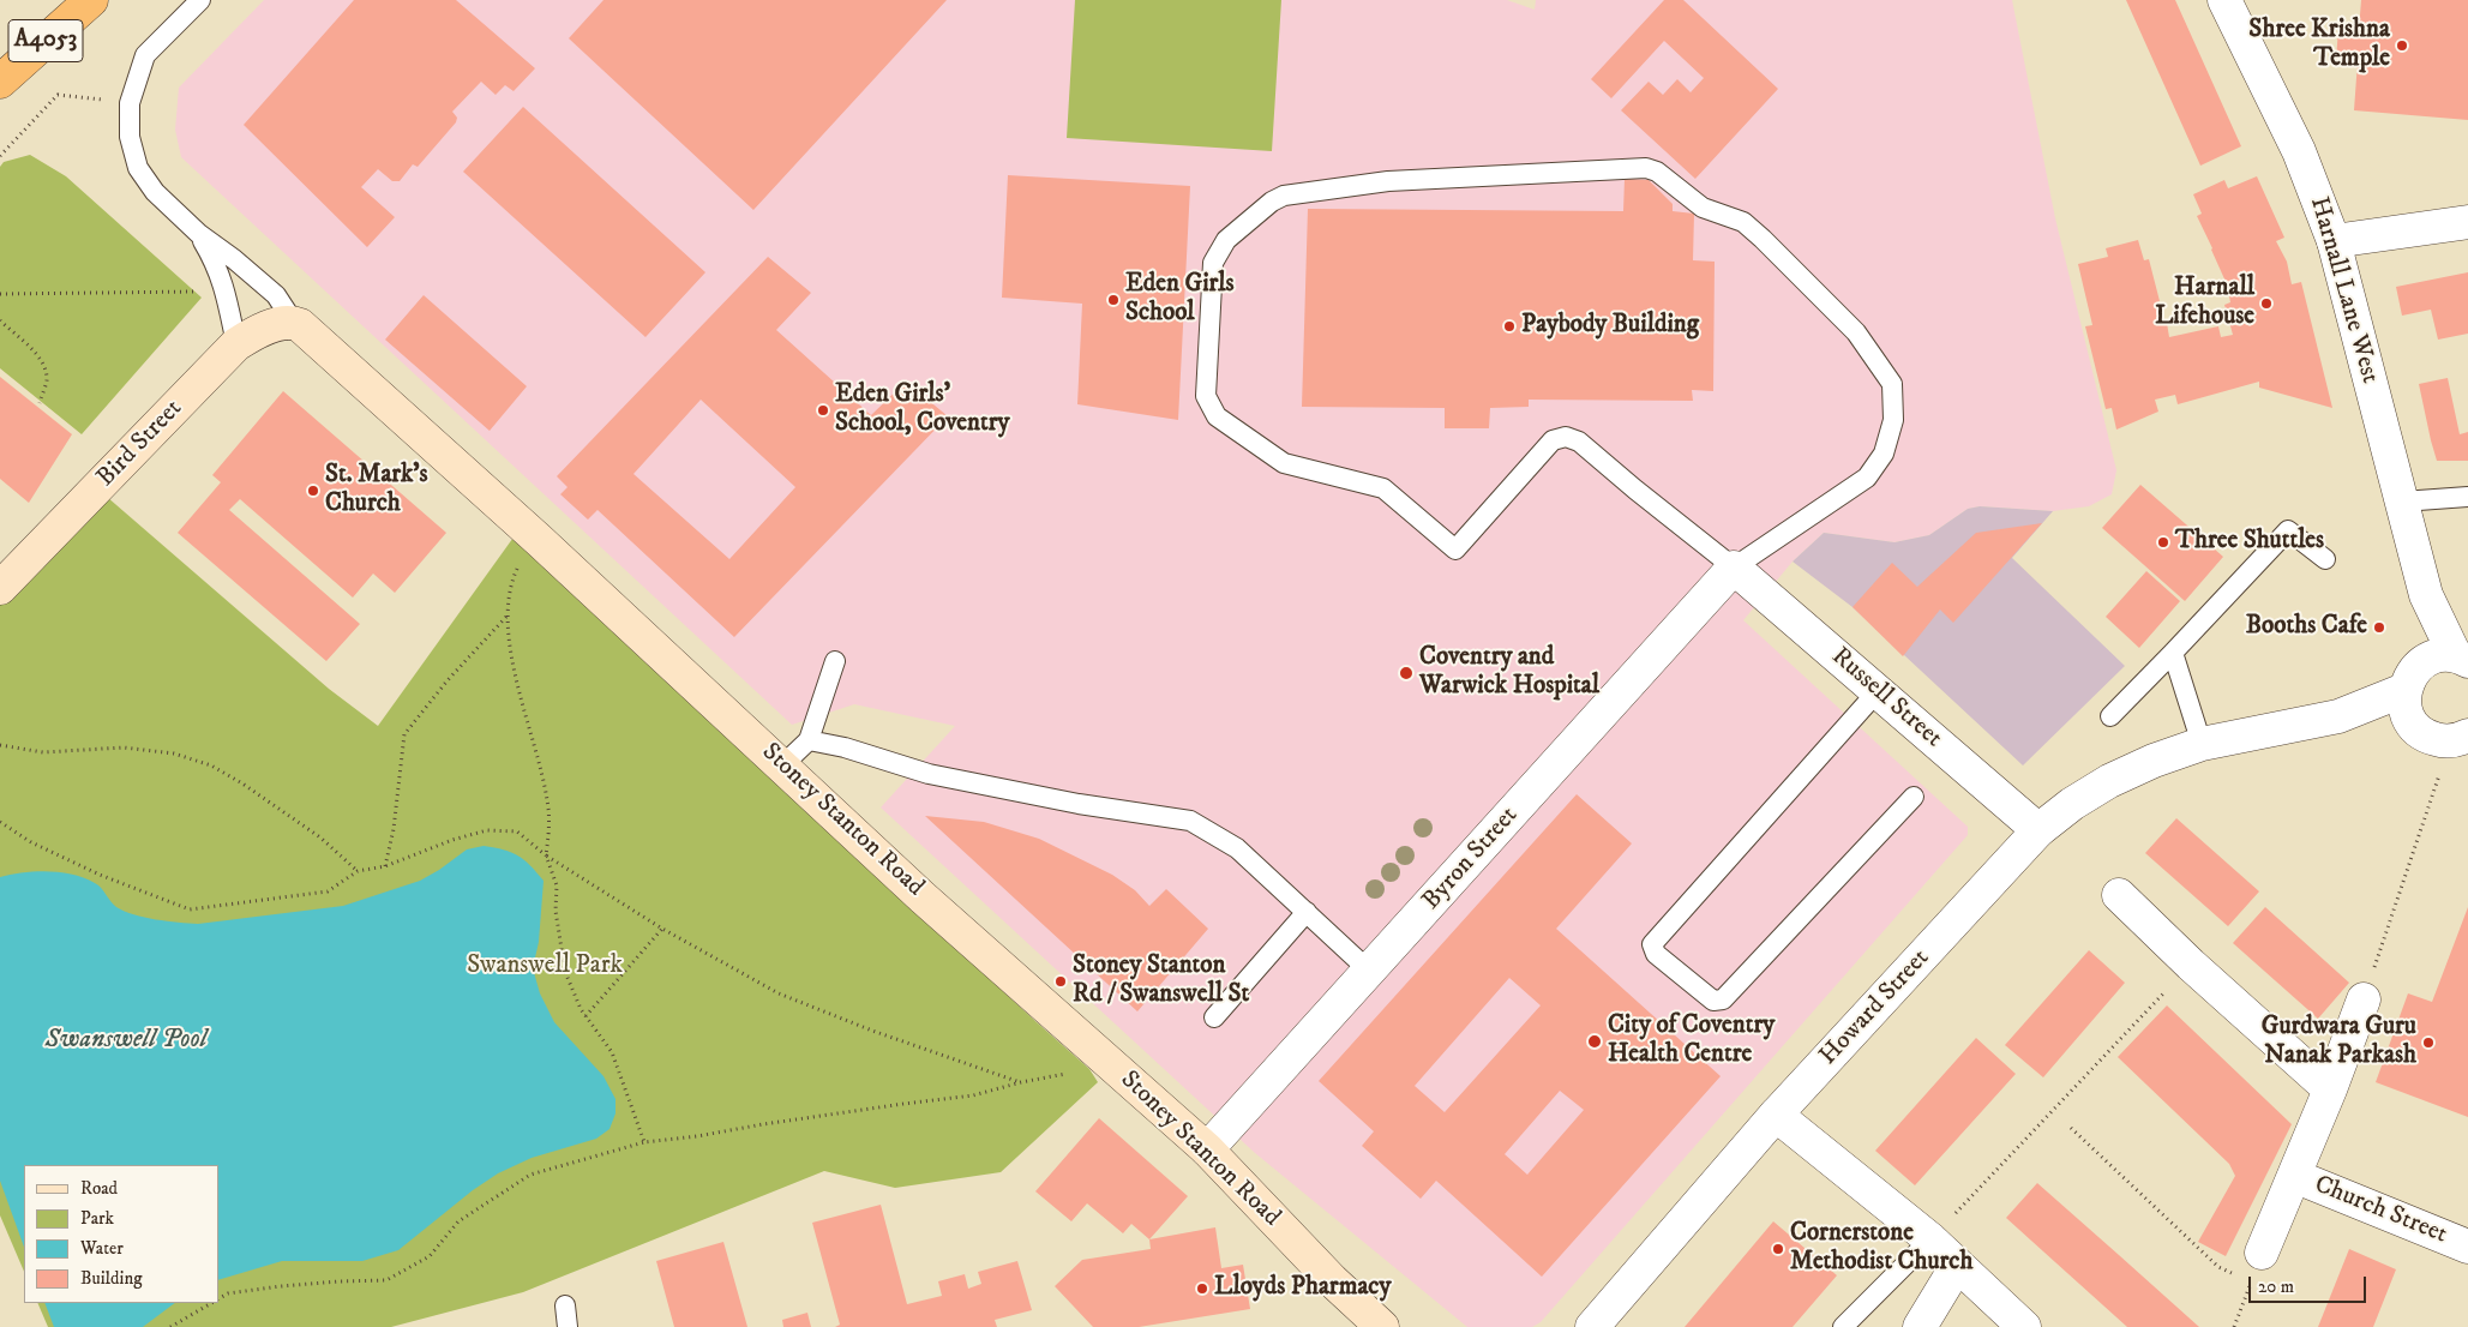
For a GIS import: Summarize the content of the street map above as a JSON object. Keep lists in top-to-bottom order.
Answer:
{
  "streets": {
    "highway": ["A4053"],
    "main road": ["Bird Street", "Stoney Stanton Road"],
    "street": [
      "Harnall Lane West",
      "Russell Street",
      "Byron Street",
      "Howard Street",
      "Church Street"
    ]
  },
  "crossings": [
    ["Bird Street", "Stoney Stanton Road"],
    ["Russell Street", "Byron Street"],
    ["Russell Street", "Howard Street"],
    ["Stoney Stanton Road", "Byron Street"]
  ],
  "water": ["Swanswell Pool"],
  "parks": ["Swanswell Park"],
  "places": [
    "Shree Krishna Temple",
    "Eden Girls School",
    "Harnall Lifehouse",
    "Paybody Building",
    "Eden Girls' School, Coventry",
    "St. Mark's Church",
    "Three Shuttles",
    "Booths Cafe",
    "Coventry and Warwick Hospital",
    "Stoney Stanton Rd / Swanswell St",
    "City of Coventry Health Centre",
    "Gurdwara Guru Nanak Parkash",
    "Cornerstone Methodist Church",
    "Lloyds Pharmacy"
  ],
  "legend": [
    "Road",
    "Park",
    "Water",
    "Building"
  ],
  "scale_bar": "20 m"
}
